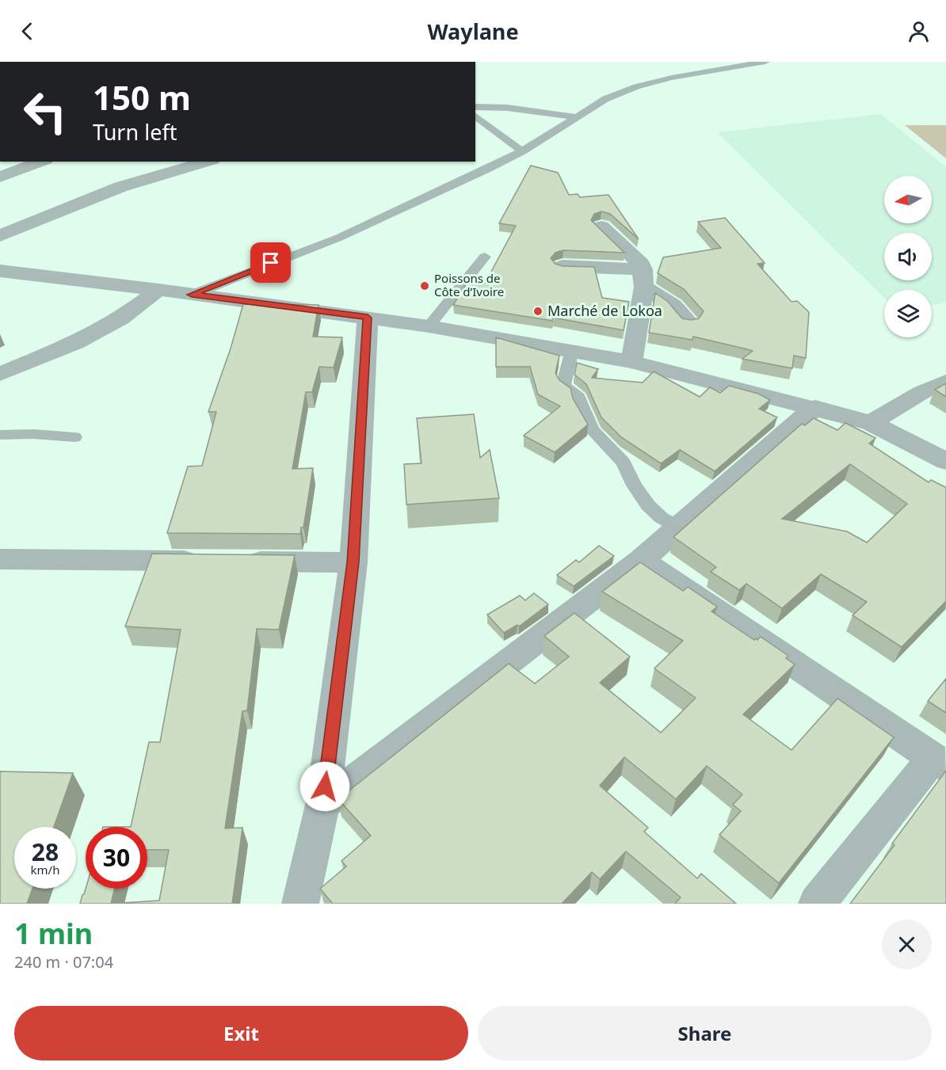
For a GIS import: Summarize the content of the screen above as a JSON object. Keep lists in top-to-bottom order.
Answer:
{
  "places": ["Poissons de Côte d’Ivoire", "Marché de Lokoa"],
  "north": "left",
  "page": {
    "header": "Waylane",
    "turn": ["150 m", "Turn left"],
    "speed": "28 km/h",
    "limit": "30",
    "heading": ["1 min", "240 m · 07:04"],
    "buttons": ["Exit", "Share"]
  }
}
